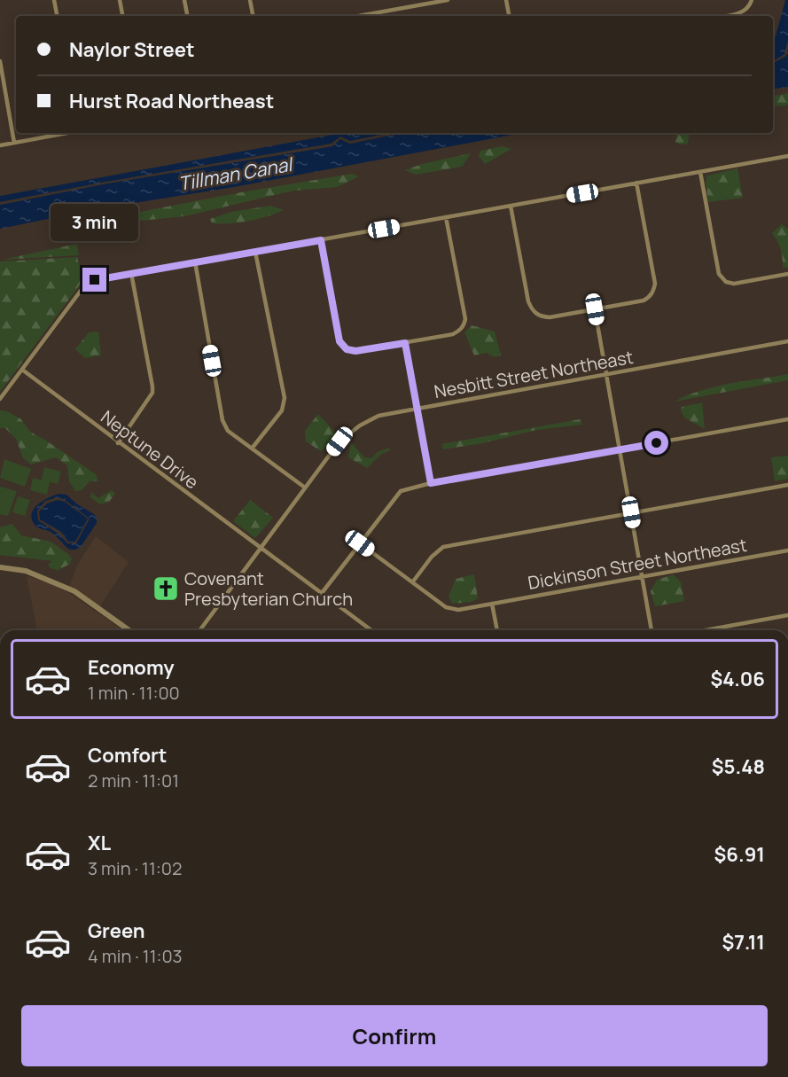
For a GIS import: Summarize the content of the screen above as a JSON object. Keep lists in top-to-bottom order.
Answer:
{
  "streets": {
    "street": ["Nesbitt Street Northeast", "Neptune Drive", "Dickinson Street Northeast"]
  },
  "crossings": [
    ["Nesbitt Street Northeast", "Neptune Drive"]
  ],
  "water": ["Tillman Canal"],
  "places": {
    "church": ["Covenant Presbyterian Church"]
  },
  "page": {
    "banner": ["Naylor Street", "Hurst Road Northeast"],
    "bubble": "3 min",
    "list": [
      {
        "name": "Economy",
        "note": "1 min · 11:00",
        "value": "$4.06"
      },
      {
        "name": "Comfort",
        "note": "2 min · 11:01",
        "value": "$5.48"
      },
      {
        "name": "XL",
        "note": "3 min · 11:02",
        "value": "$6.91"
      },
      {
        "name": "Green",
        "note": "4 min · 11:03",
        "value": "$7.11"
      }
    ],
    "buttons": "Confirm"
  }
}
